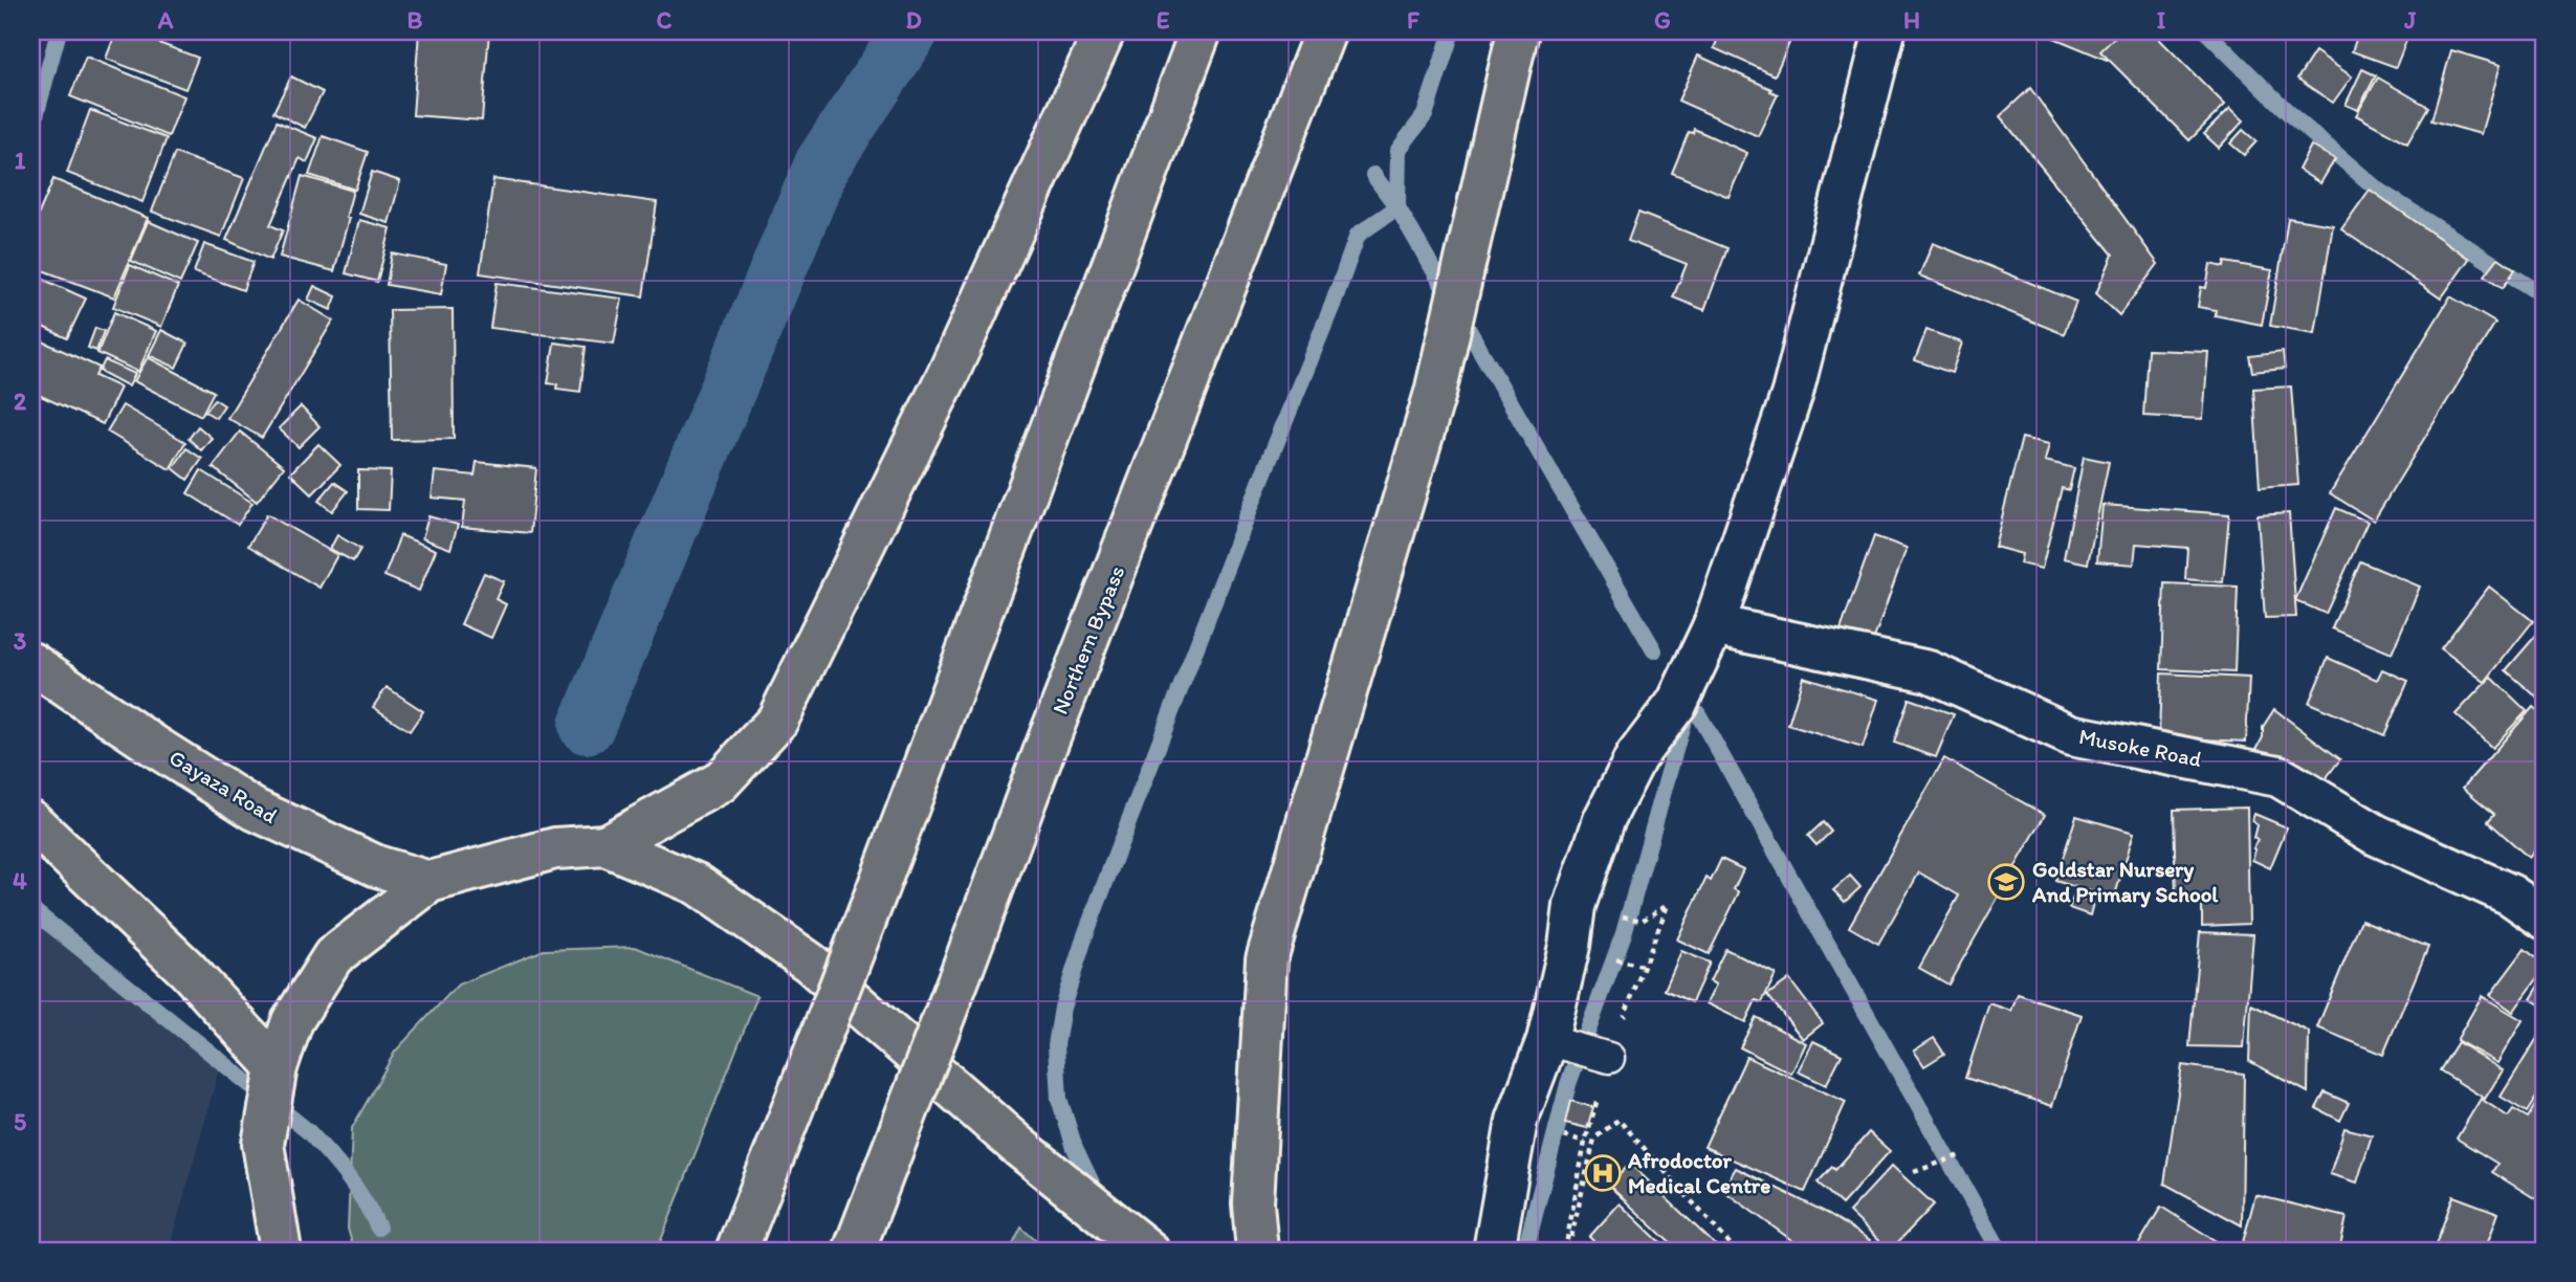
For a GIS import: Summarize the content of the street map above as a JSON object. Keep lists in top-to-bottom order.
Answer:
{
  "streets": {
    "main road": ["Northern Bypass", "Gayaza Road"],
    "street": ["Musoke Road"]
  },
  "places": {
    "school or university": ["Goldstar Nursery And Primary School"],
    "hospital": ["Afrodoctor Medical Centre"]
  },
  "grid": {
    "columns": [
      "A",
      "B",
      "C",
      "D",
      "E",
      "F",
      "G",
      "H",
      "I",
      "J"
    ],
    "rows": [
      "1",
      "2",
      "3",
      "4",
      "5"
    ]
  }
}
